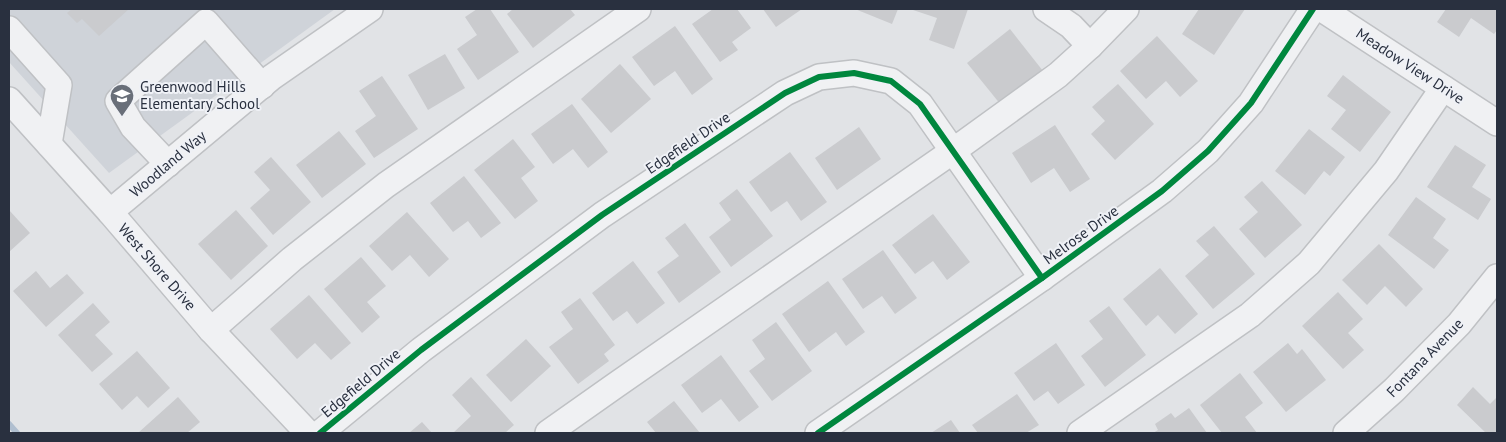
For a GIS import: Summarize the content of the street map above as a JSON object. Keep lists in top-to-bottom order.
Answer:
{
  "streets": {
    "street": [
      "Meadow View Drive",
      "Edgefield Drive",
      "Woodland Way",
      "Melrose Drive",
      "West Shore Drive",
      "Fontana Avenue"
    ]
  },
  "crossings": [
    ["Edgefield Drive", "Melrose Drive"],
    ["Woodland Way", "West Shore Drive"]
  ],
  "places": {
    "school or university": ["Greenwood Hills Elementary School"]
  }
}
